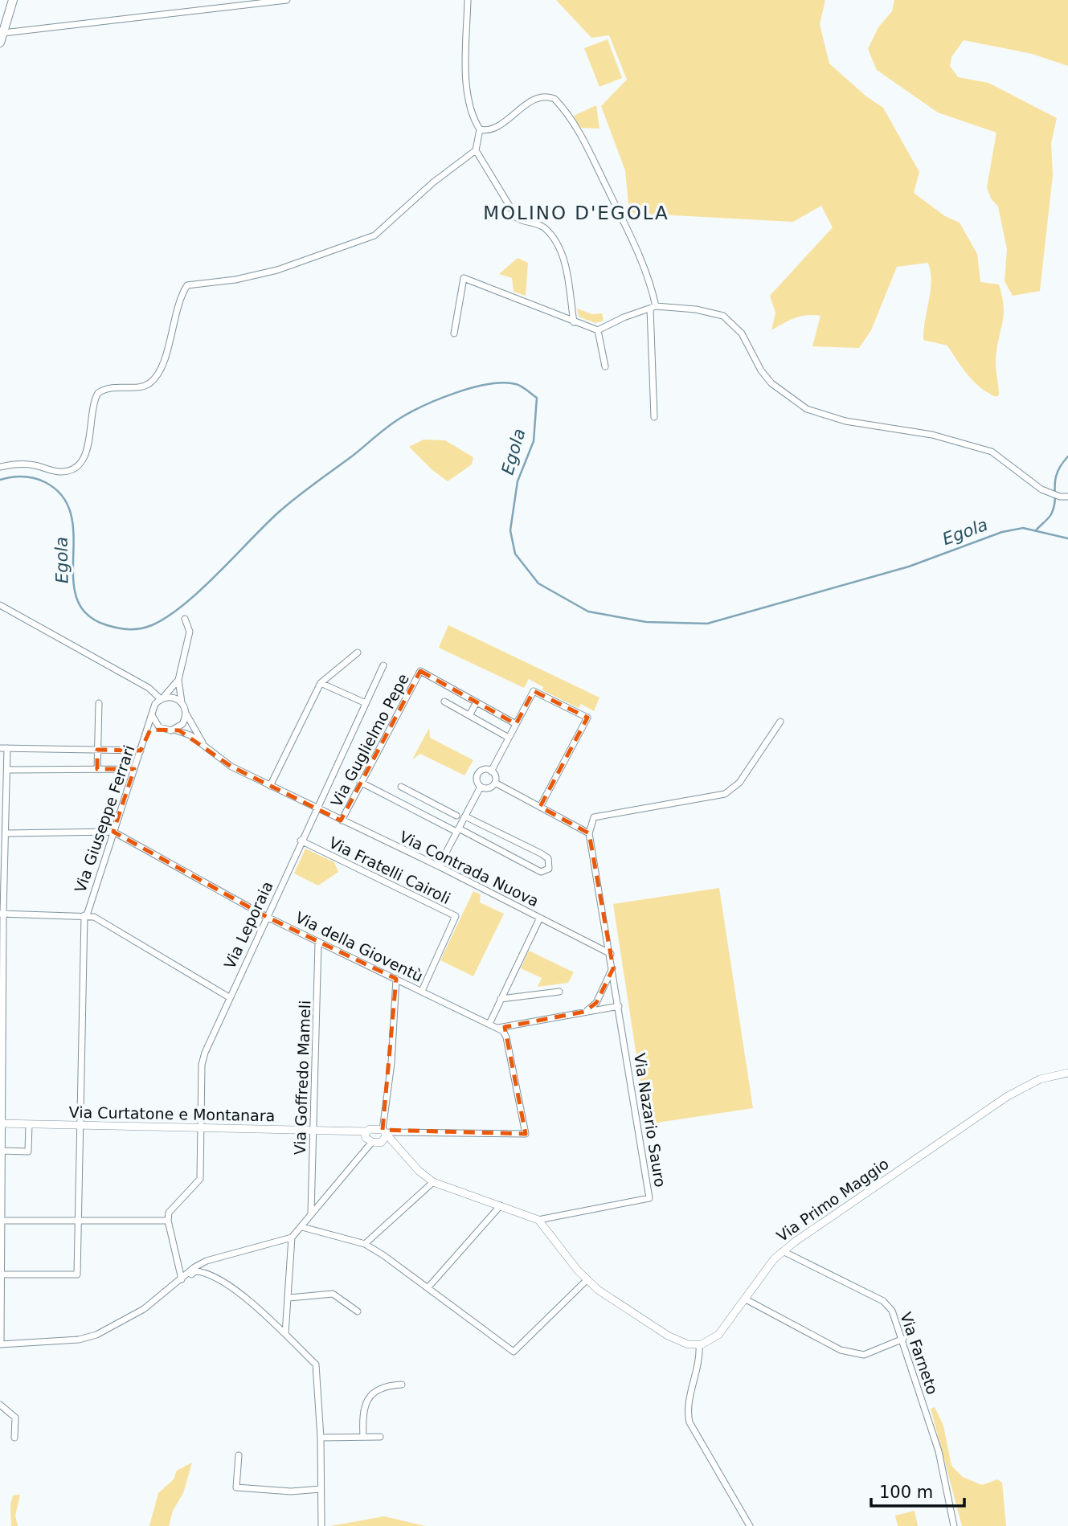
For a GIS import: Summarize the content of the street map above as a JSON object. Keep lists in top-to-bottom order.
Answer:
{
  "streets": {
    "street": [
      "Via Guglielmo Pepe",
      "Via Giuseppe Ferrari",
      "Via Contrada Nuova",
      "Via Fratelli Cairoli",
      "Via Leporaia",
      "Via della Gioventù",
      "Via Goffredo Mameli",
      "Via Curtatone e Montanara",
      "Via Nazario Sauro",
      "Via Primo Maggio",
      "Via Farneto"
    ]
  },
  "crossings": [
    ["Via Guglielmo Pepe", "Via Contrada Nuova"],
    ["Via Giuseppe Ferrari", "Via della Gioventù"],
    ["Via Giuseppe Ferrari", "Via Curtatone e Montanara"],
    ["Via Contrada Nuova", "Via Leporaia"],
    ["Via Contrada Nuova", "Via Nazario Sauro"],
    ["Via Fratelli Cairoli", "Via Leporaia"],
    ["Via Fratelli Cairoli", "Via della Gioventù"],
    ["Via Leporaia", "Via della Gioventù"],
    ["Via Leporaia", "Via Curtatone e Montanara"],
    ["Via della Gioventù", "Via Goffredo Mameli"],
    ["Via Goffredo Mameli", "Via Curtatone e Montanara"],
    ["Via Primo Maggio", "Via Farneto"]
  ],
  "districts": ["MOLINO D'EGOLA"],
  "water": ["Egola"],
  "scale_bar": "100 m"
}
